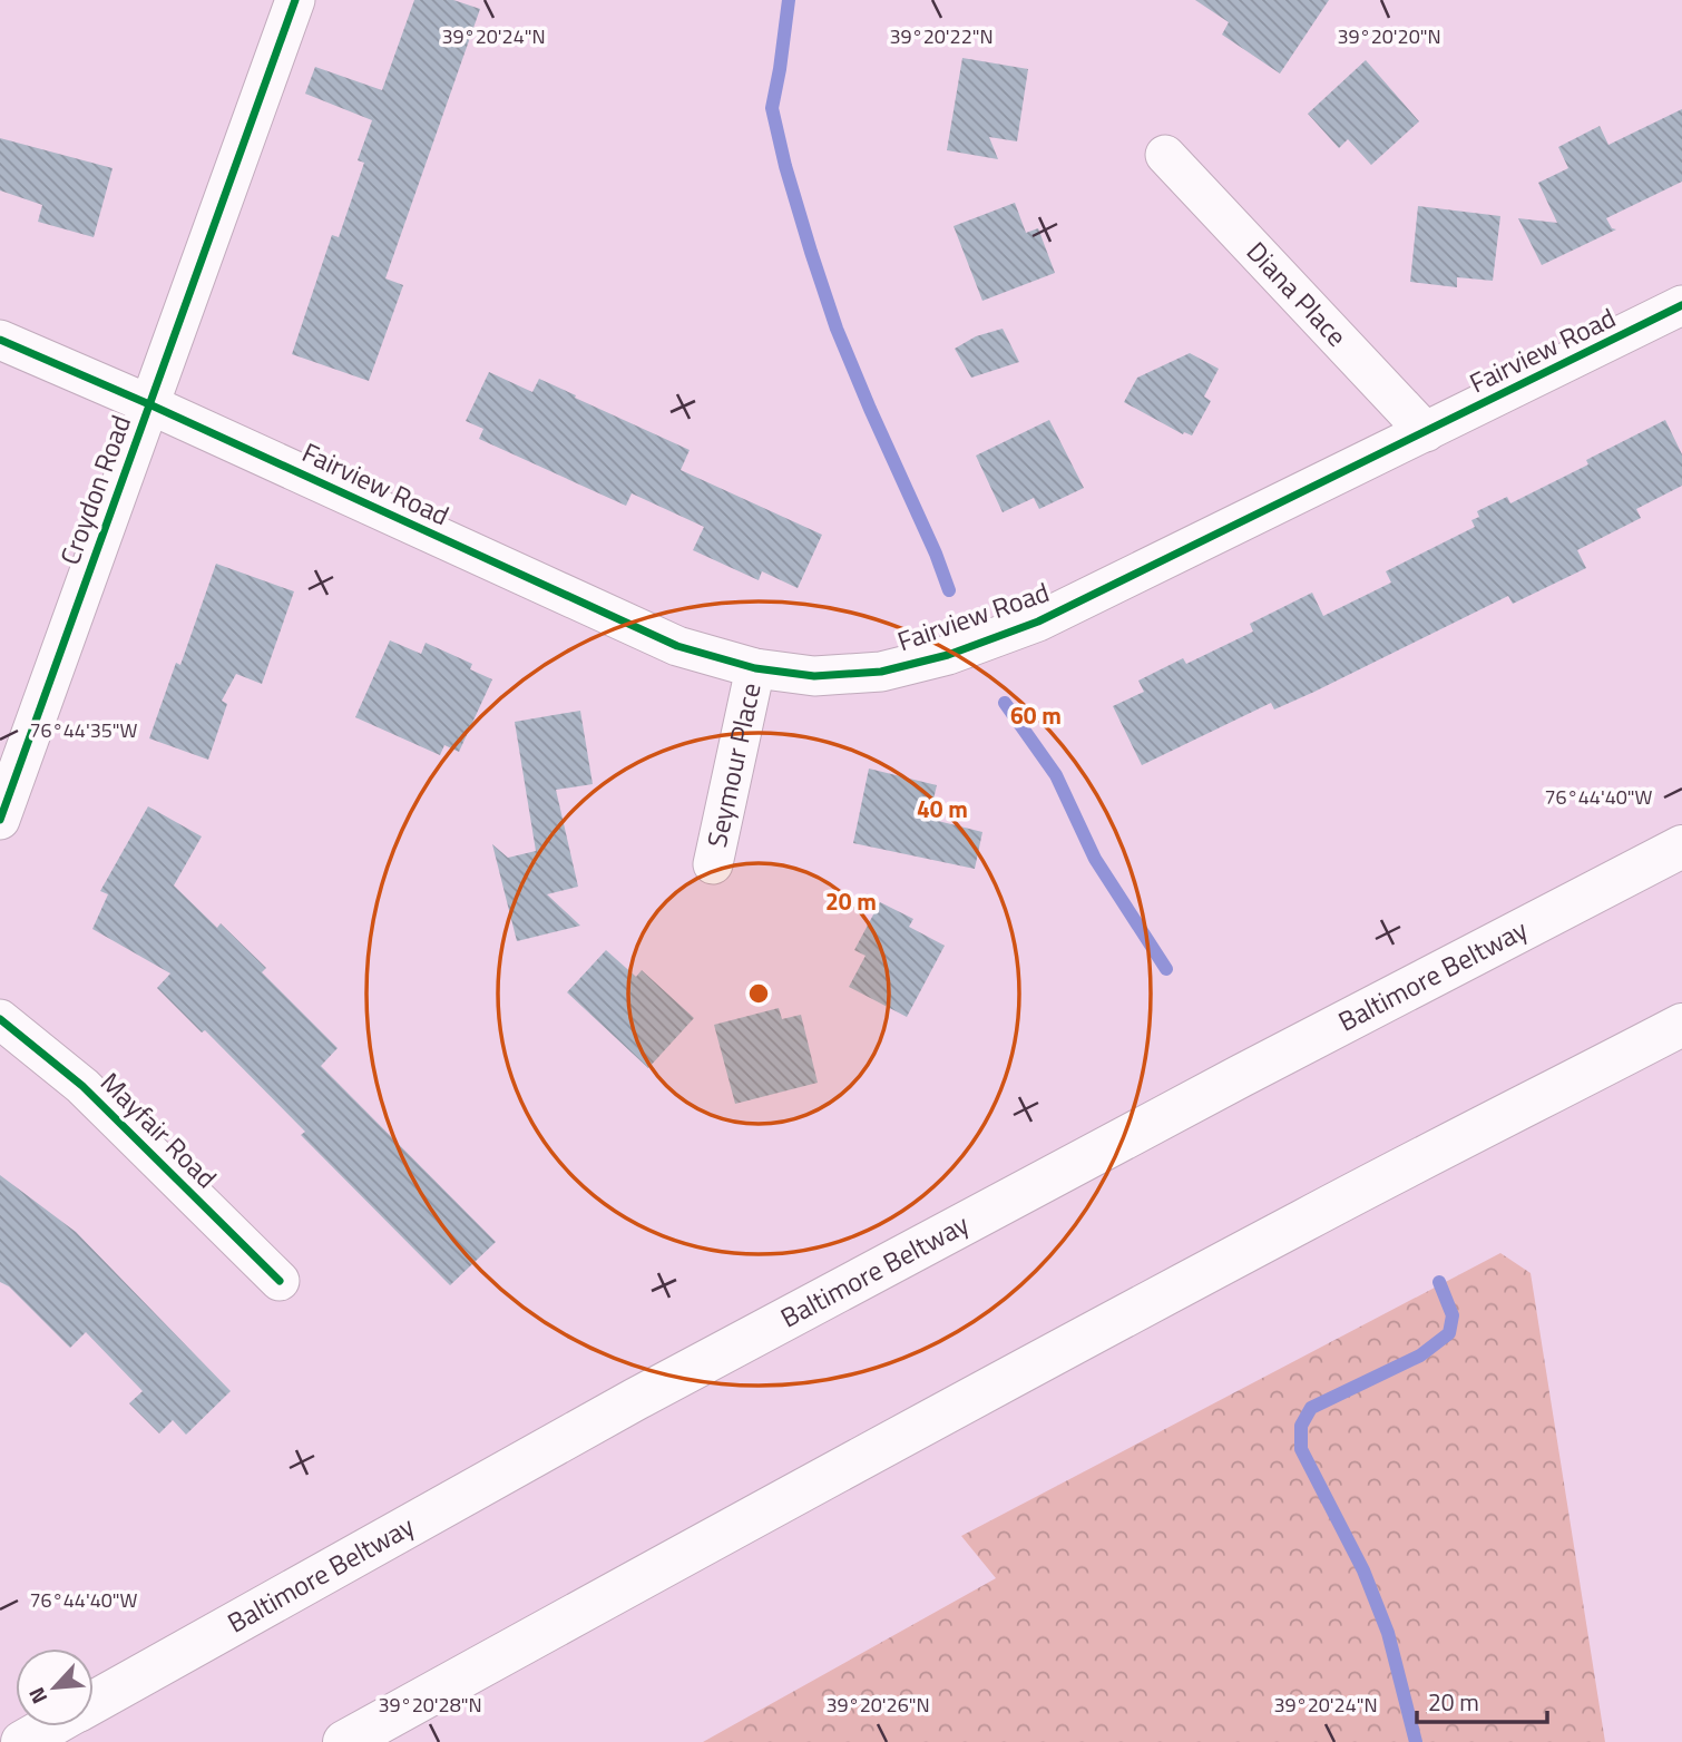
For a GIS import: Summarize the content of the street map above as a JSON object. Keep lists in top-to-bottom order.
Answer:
{
  "streets": {
    "highway": ["Baltimore Beltway"],
    "street": [
      "Diana Place",
      "Fairview Road",
      "Croydon Road",
      "Seymour Place",
      "Mayfair Road"
    ]
  },
  "crossings": [
    ["Diana Place", "Fairview Road"],
    ["Fairview Road", "Croydon Road"],
    ["Fairview Road", "Seymour Place"]
  ],
  "scale_bar": "20 m",
  "north": "bottom left",
  "coordinates": [
    "39°20'24\"N",
    "39°20'20\"N",
    "39°20'22\"N",
    "76°44'35\"W",
    "76°44'40\"W",
    "39°20'28\"N",
    "39°20'26\"N"
  ],
  "rings": ["60 m", "40 m", "20 m"]
}
